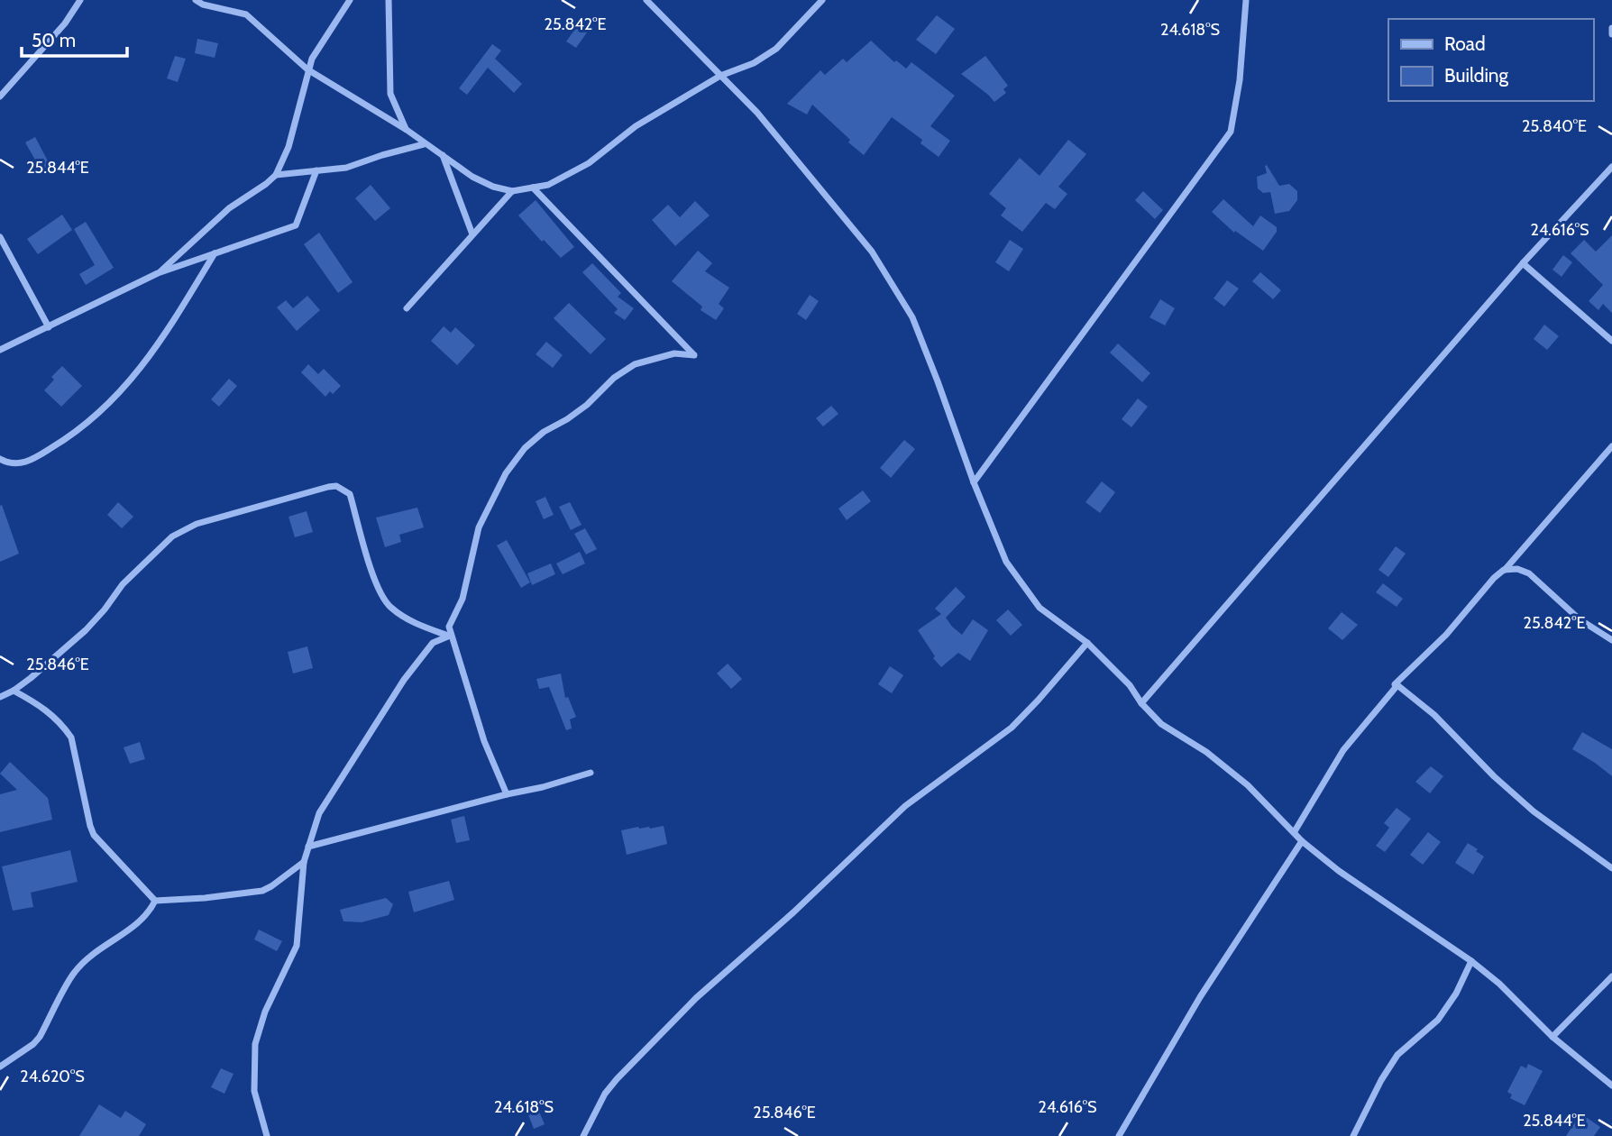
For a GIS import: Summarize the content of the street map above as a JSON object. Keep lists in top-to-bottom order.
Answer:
{
  "legend": ["Road", "Building"],
  "scale_bar": "50 m",
  "coordinates": [
    "25.842°E",
    "24.618°S",
    "25.840°E",
    "25.844°E",
    "24.616°S",
    "25.846°E",
    "24.620°S"
  ]
}
